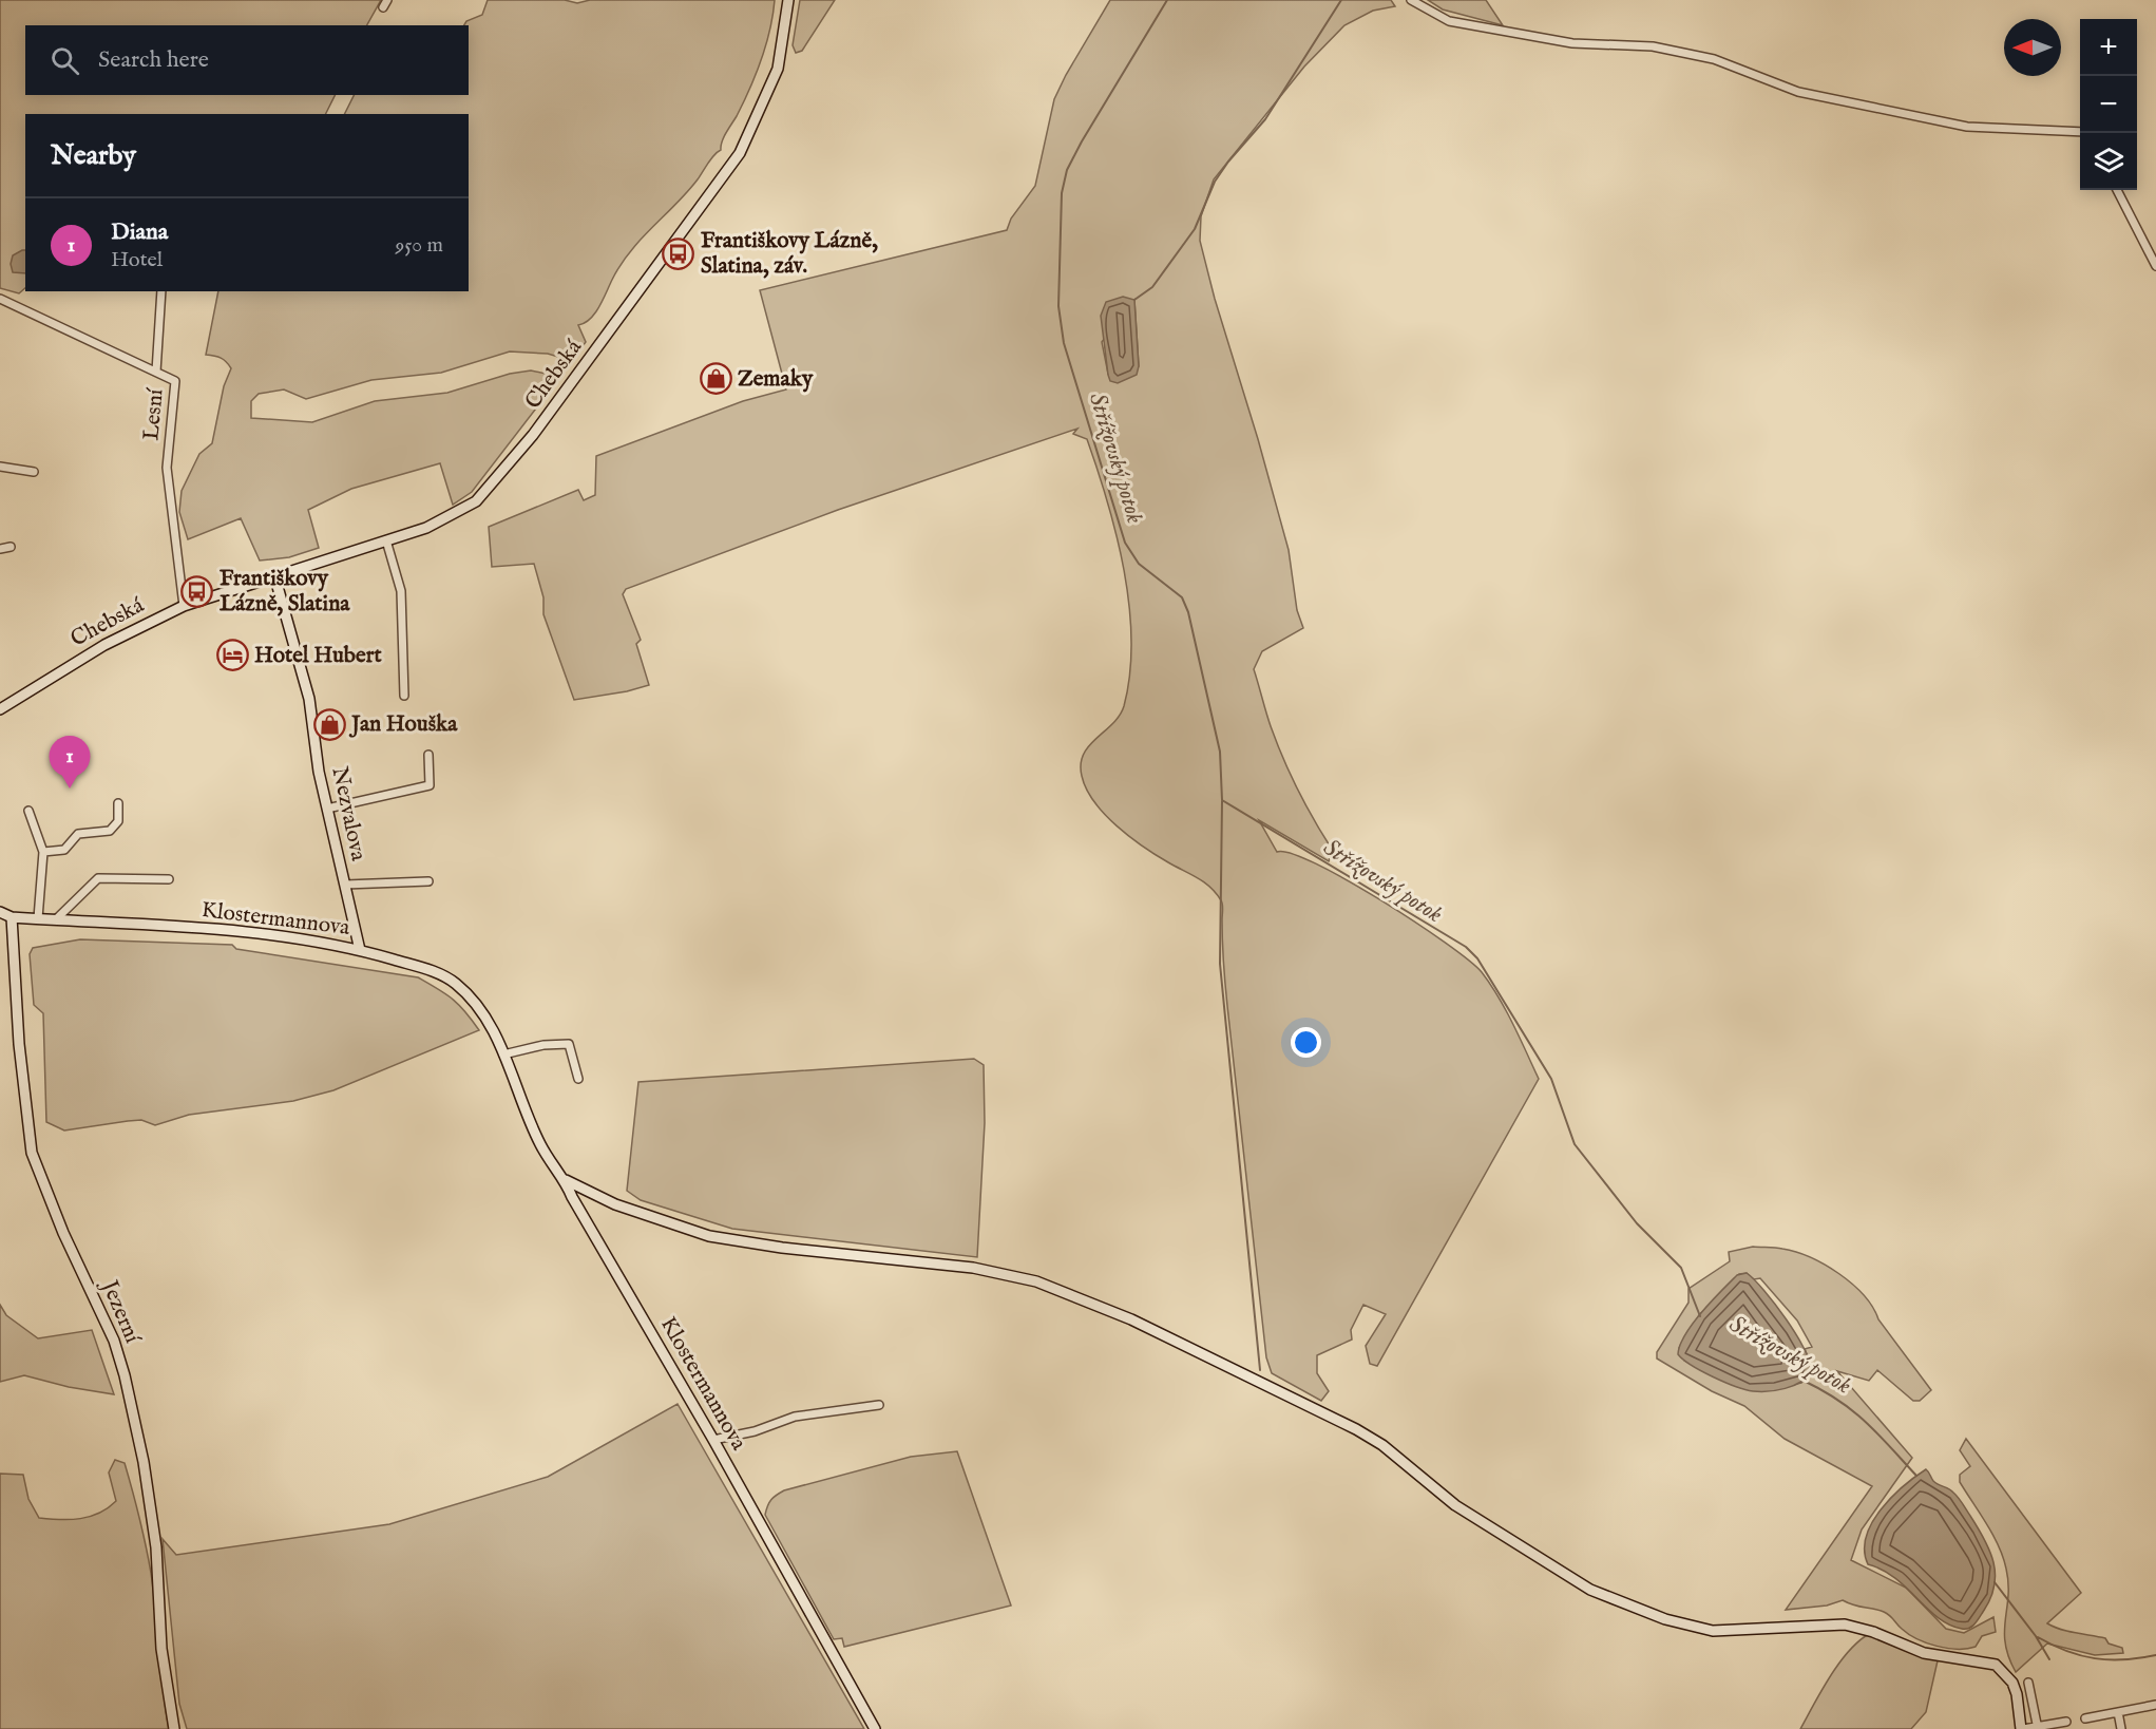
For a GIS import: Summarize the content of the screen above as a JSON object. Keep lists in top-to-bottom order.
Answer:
{
  "streets": {
    "street": [
      "Chebská",
      "Lesní",
      "Nezvalova",
      "Klostermannova",
      "Jezerní"
    ]
  },
  "crossings": [
    ["Chebská", "Lesní"],
    ["Chebská", "Nezvalova"],
    ["Nezvalova", "Klostermannova"],
    ["Klostermannova", "Jezerní"]
  ],
  "water": ["Střížovský potok"],
  "places": {
    "bus stop": ["Františkovy Lázně, Slatina, záv.", "Františkovy Lázně, Slatina"],
    "shop": ["Zemaky", "Jan Houška"],
    "hotel": ["Hotel Hubert"]
  },
  "north": "left",
  "page": {
    "map_buttons": ["+", "−"],
    "search": "Search here",
    "heading": "Nearby",
    "list": [
      {
        "mark": "1",
        "name": "Diana",
        "note": "Hotel",
        "value": "950 m"
      }
    ],
    "pins": "1"
  }
}
